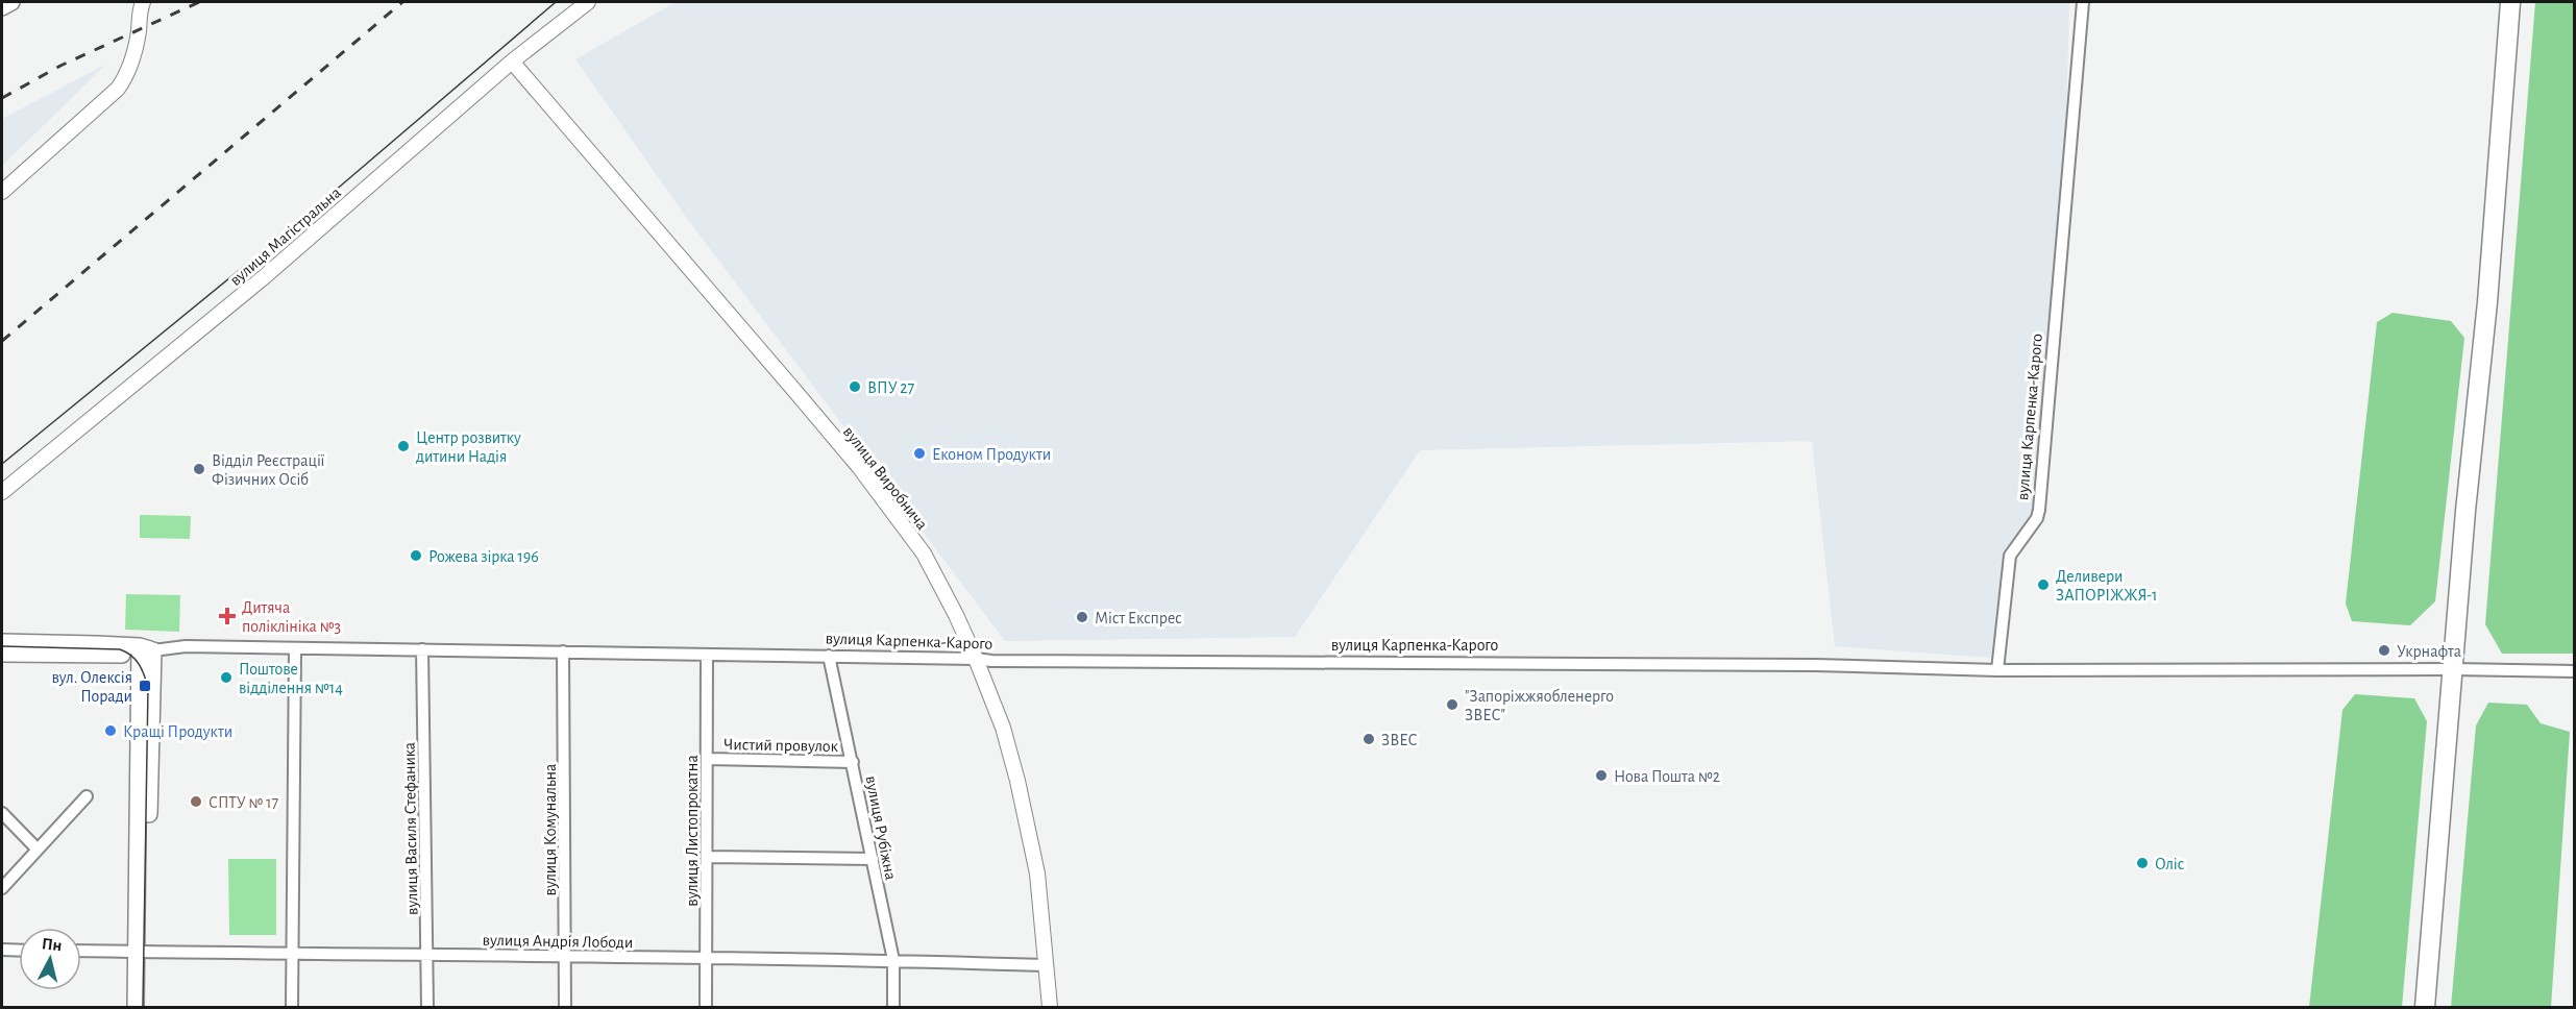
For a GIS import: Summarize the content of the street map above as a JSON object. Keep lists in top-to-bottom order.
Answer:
{
  "streets": {
    "main road": ["вулиця Карпенка-Карого"],
    "street": [
      "вулиця Магістральна",
      "вулиця Виробнича",
      "Чистий провулок",
      "вулиця Рубіжна",
      "вулиця Василя Стефаника",
      "вулиця Комунальна",
      "вулиця Листопрокатна",
      "вулиця Андрія Лободи"
    ]
  },
  "crossings": [
    ["вулиця Магістральна", "вулиця Виробнича"],
    ["вулиця Карпенка-Карого", "вулиця Виробнича"],
    ["вулиця Карпенка-Карого", "вулиця Рубіжна"],
    ["вулиця Карпенка-Карого", "вулиця Василя Стефаника"],
    ["вулиця Карпенка-Карого", "вулиця Комунальна"],
    ["вулиця Карпенка-Карого", "вулиця Листопрокатна"],
    ["вулиця Виробнича", "вулиця Андрія Лободи"],
    ["Чистий провулок", "вулиця Рубіжна"],
    ["Чистий провулок", "вулиця Листопрокатна"],
    ["вулиця Рубіжна", "вулиця Андрія Лободи"],
    ["вулиця Василя Стефаника", "вулиця Андрія Лободи"],
    ["вулиця Комунальна", "вулиця Андрія Лободи"],
    ["вулиця Листопрокатна", "вулиця Андрія Лободи"]
  ],
  "places": {
    "other": [
      "ВПУ 27",
      "Центр розвитку дитини Надія",
      "Економ Продукти",
      "Відділ Реєстрації Фізичних Осіб",
      "Рожева зірка 196",
      "Деливери ЗАПОРІЖЖЯ-1",
      "Мiст Експрес",
      "Укрнафта",
      "Поштове відділення №14",
      "\"Запоріжжяобленерго ЗВЕС\"",
      "Кращі Продукти",
      "ЗВЕС",
      "Нова Пошта №2",
      "СПТУ № 17",
      "Оліс"
    ],
    "health": ["Дитяча поліклініка №3"],
    "transit": ["вул. Олексія Поради"]
  },
  "north": "top"
}
